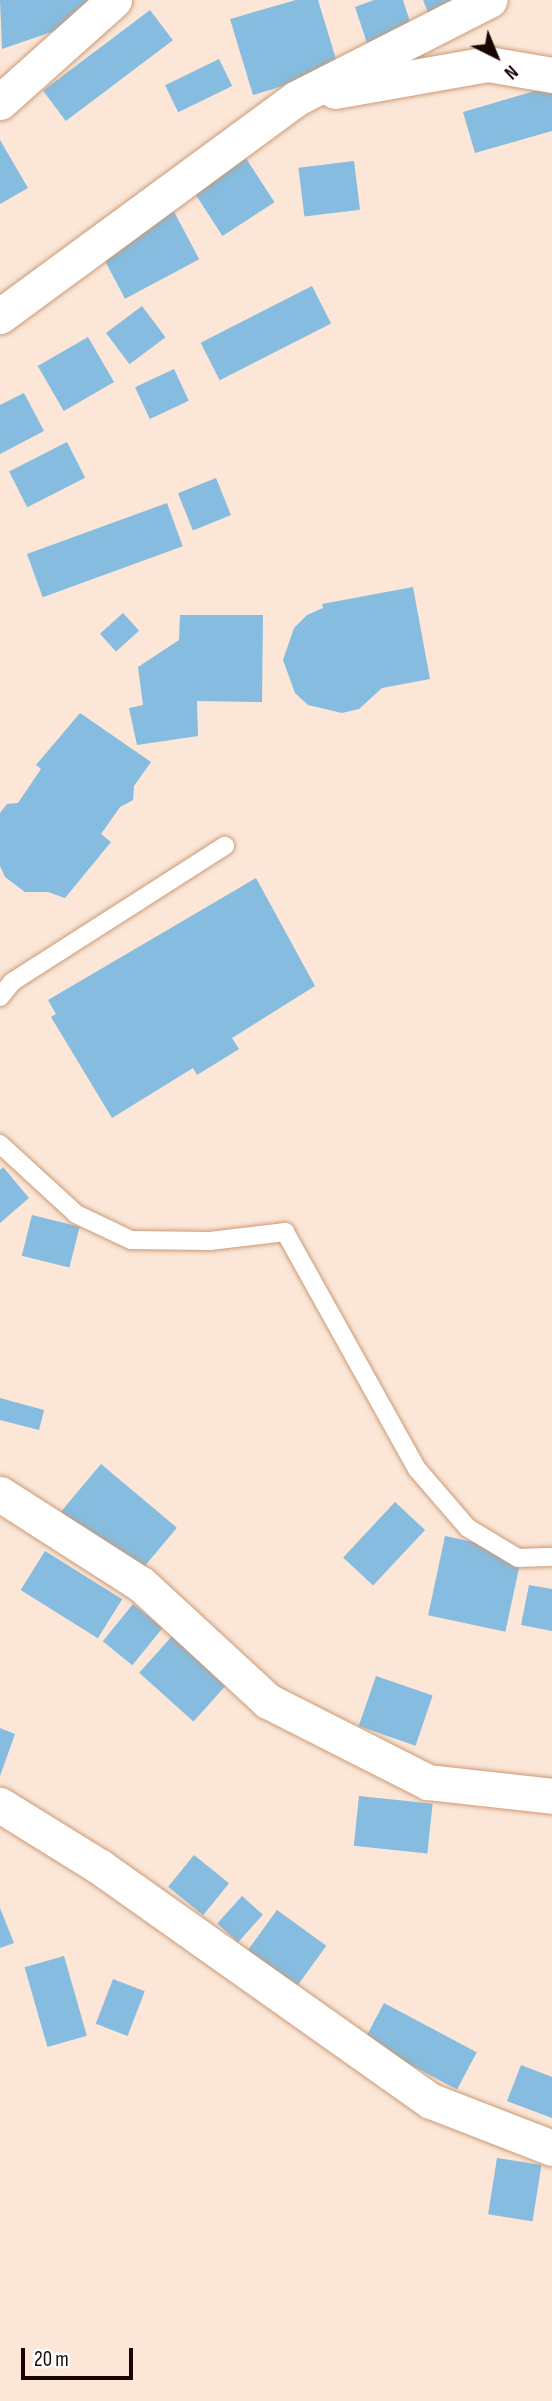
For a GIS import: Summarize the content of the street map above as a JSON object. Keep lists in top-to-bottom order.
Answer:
{
  "scale_bar": "20 m",
  "north": "bottom right"
}
